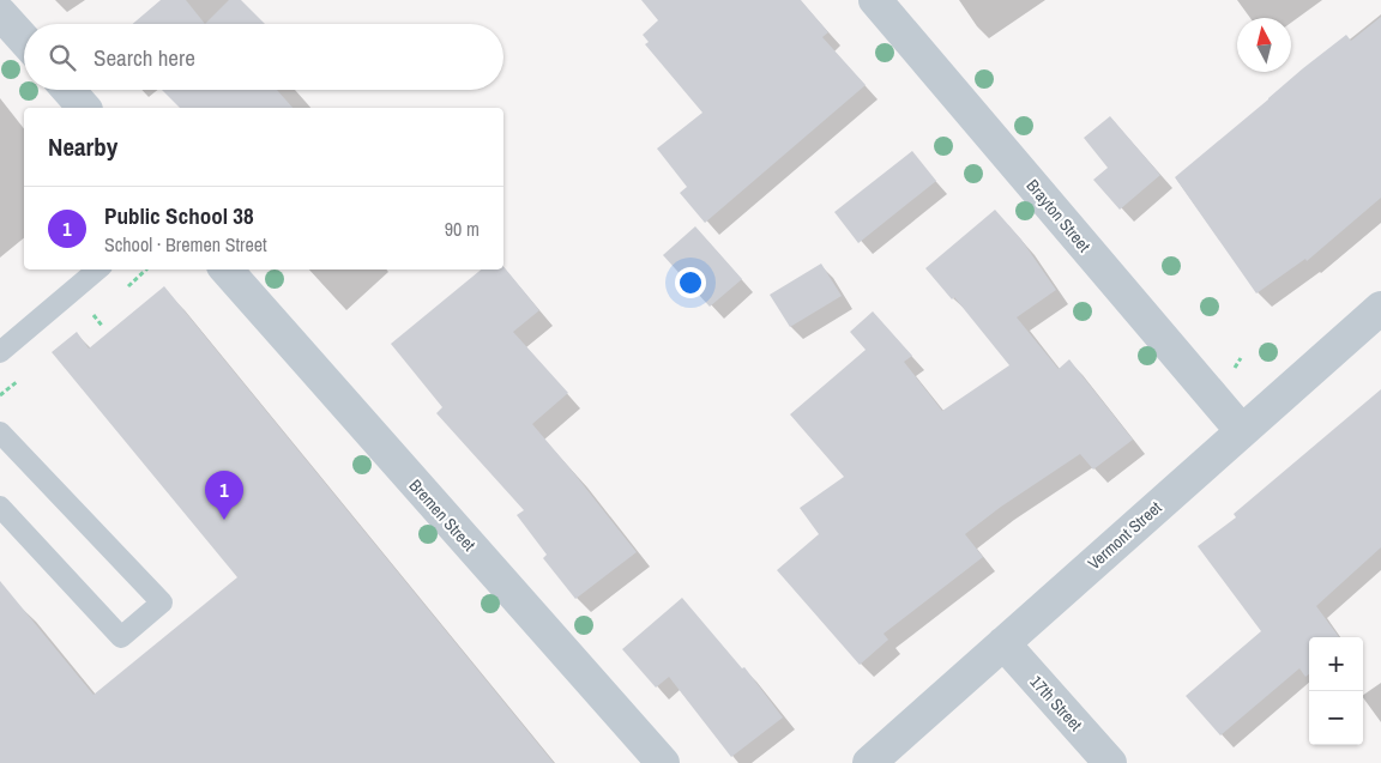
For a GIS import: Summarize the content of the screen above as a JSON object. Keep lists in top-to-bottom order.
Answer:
{
  "streets": {
    "street": [
      "Brayton Street",
      "Bremen Street",
      "Vermont Street",
      "17th Street"
    ]
  },
  "crossings": [
    ["Brayton Street", "Vermont Street"],
    ["Vermont Street", "17th Street"]
  ],
  "north": "top",
  "page": {
    "search": "Search here",
    "heading": "Nearby",
    "list": [
      {
        "mark": "1",
        "name": "Public School 38",
        "note": "School · Bremen Street",
        "value": "90 m"
      }
    ],
    "pins": "1",
    "map_buttons": ["+", "−"]
  }
}
